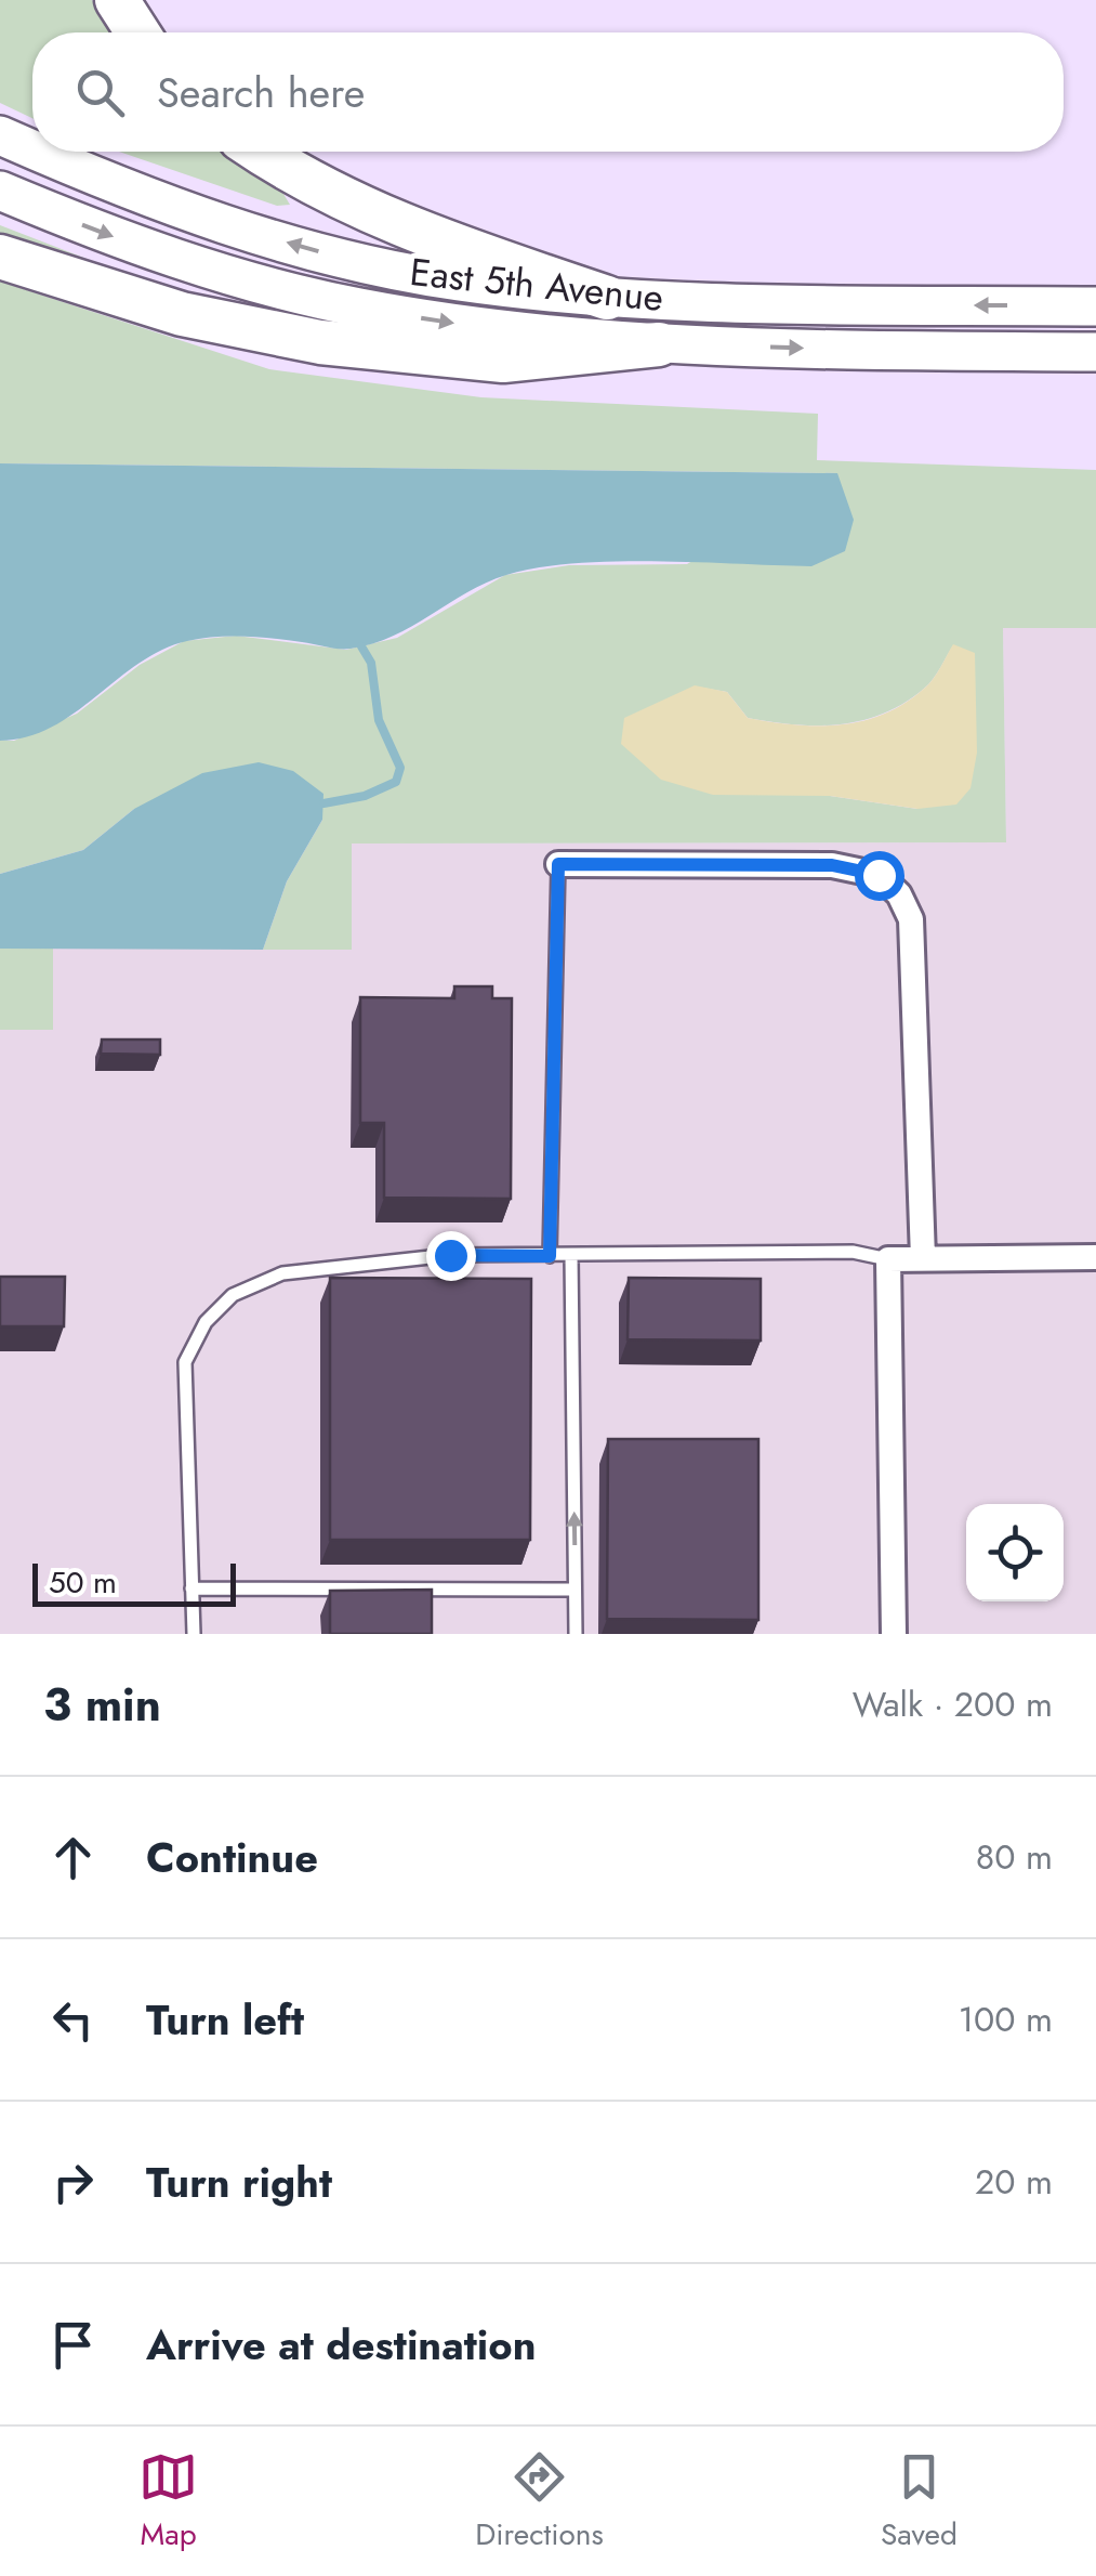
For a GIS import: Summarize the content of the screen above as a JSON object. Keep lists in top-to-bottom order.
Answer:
{
  "streets": {
    "main road": ["East 5th Avenue"]
  },
  "scale_bar": "50 m",
  "page": {
    "search": "Search here",
    "scale": "50 m",
    "heading": ["3 min", "Walk · 200 m"],
    "list": [
      ["Continue", "80 m"],
      ["Turn left", "100 m"],
      ["Turn right", "20 m"],
      "Arrive at destination"
    ],
    "nav": ["Map", "Directions", "Saved"]
  }
}
